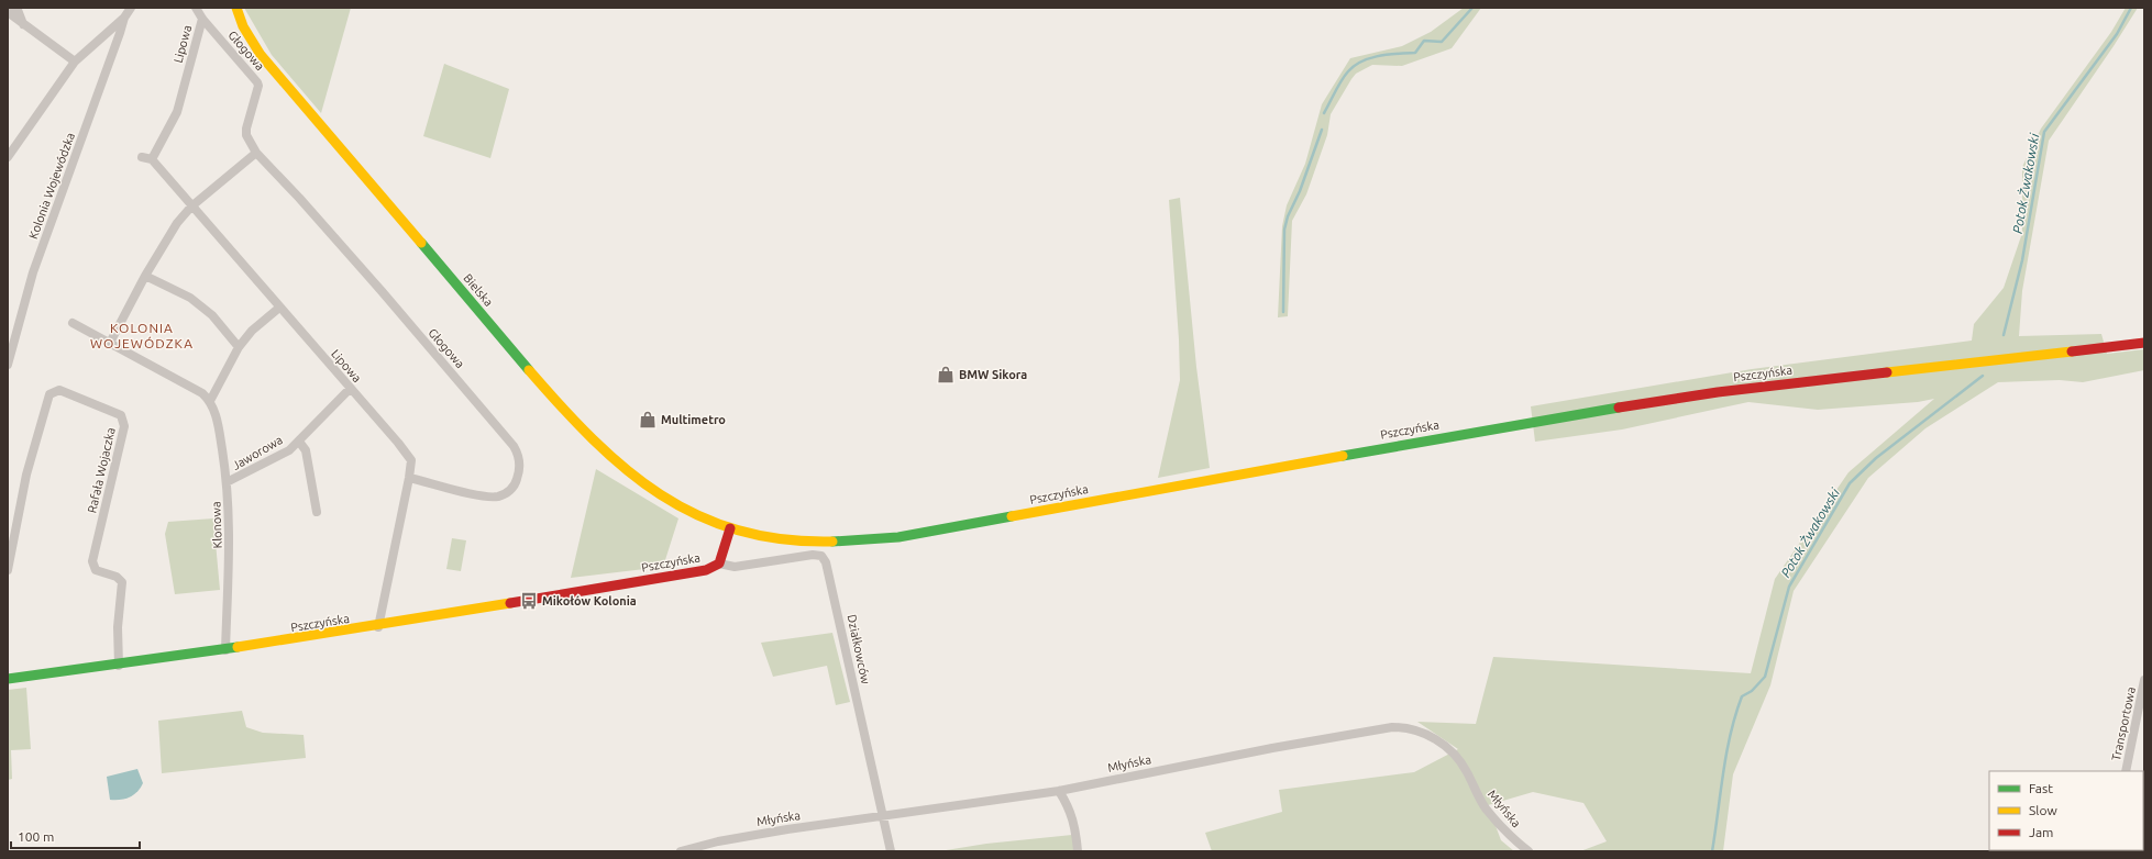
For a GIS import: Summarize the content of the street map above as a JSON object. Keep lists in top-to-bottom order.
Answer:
{
  "streets": {
    "main road": ["Bielska", "Pszczyńska"],
    "street": [
      "Lipowa",
      "Głogowa",
      "Kolonia Wojewódzka",
      "Jaworowa",
      "Rafała Wojaczka",
      "Klonowa",
      "Działkowców",
      "Transportowa",
      "Młyńska"
    ]
  },
  "crossings": [
    ["Lipowa", "Głogowa"],
    ["Lipowa", "Pszczyńska"],
    ["Lipowa", "Jaworowa"],
    ["Bielska", "Pszczyńska"],
    ["Pszczyńska", "Rafała Wojaczka"],
    ["Pszczyńska", "Klonowa"],
    ["Pszczyńska", "Działkowców"],
    ["Jaworowa", "Klonowa"],
    ["Działkowców", "Młyńska"]
  ],
  "districts": ["KOLONIA WOJEWÓDZKA"],
  "water": ["Potok Żwakowski"],
  "places": {
    "shop": ["BMW Sikora", "Multimetro"],
    "bus stop": ["Mikołów Kolonia"]
  },
  "legend": ["Fast", "Slow", "Jam"],
  "scale_bar": "100 m"
}
